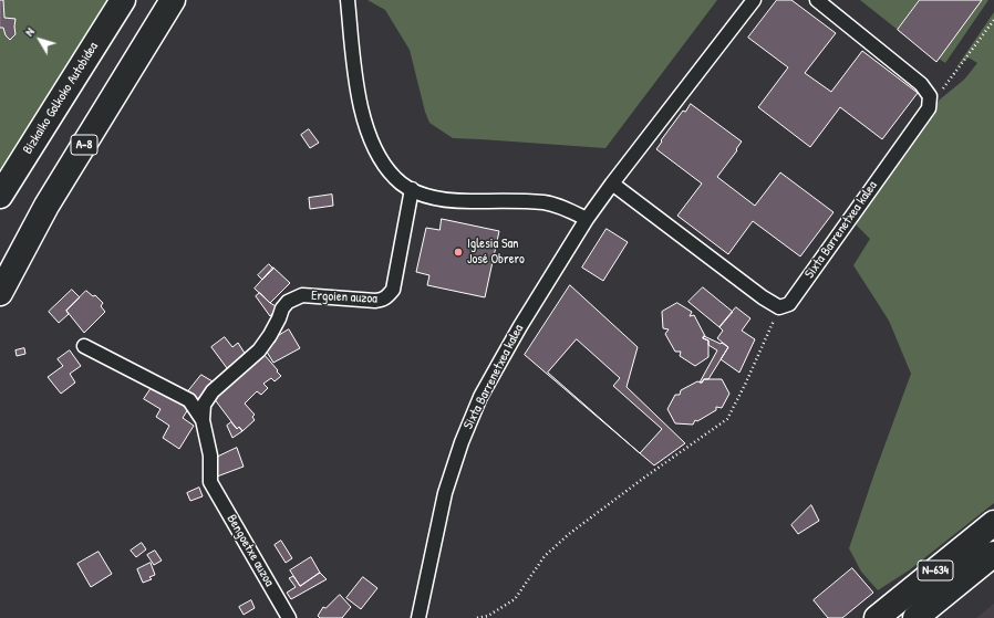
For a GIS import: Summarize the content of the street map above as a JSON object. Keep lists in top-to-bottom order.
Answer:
{
  "streets": {
    "highway": ["Bizkaiko Golkoko Autobidea", "A-8", "N-634"],
    "street": ["Sixta Barrenetxea kalea", "Ergoien auzoa", "Bengoetxe auzoa"]
  },
  "crossings": [
    ["Ergoien auzoa", "Bengoetxe auzoa"]
  ],
  "places": ["Iglesia San José Obrero"],
  "north": "top left"
}
